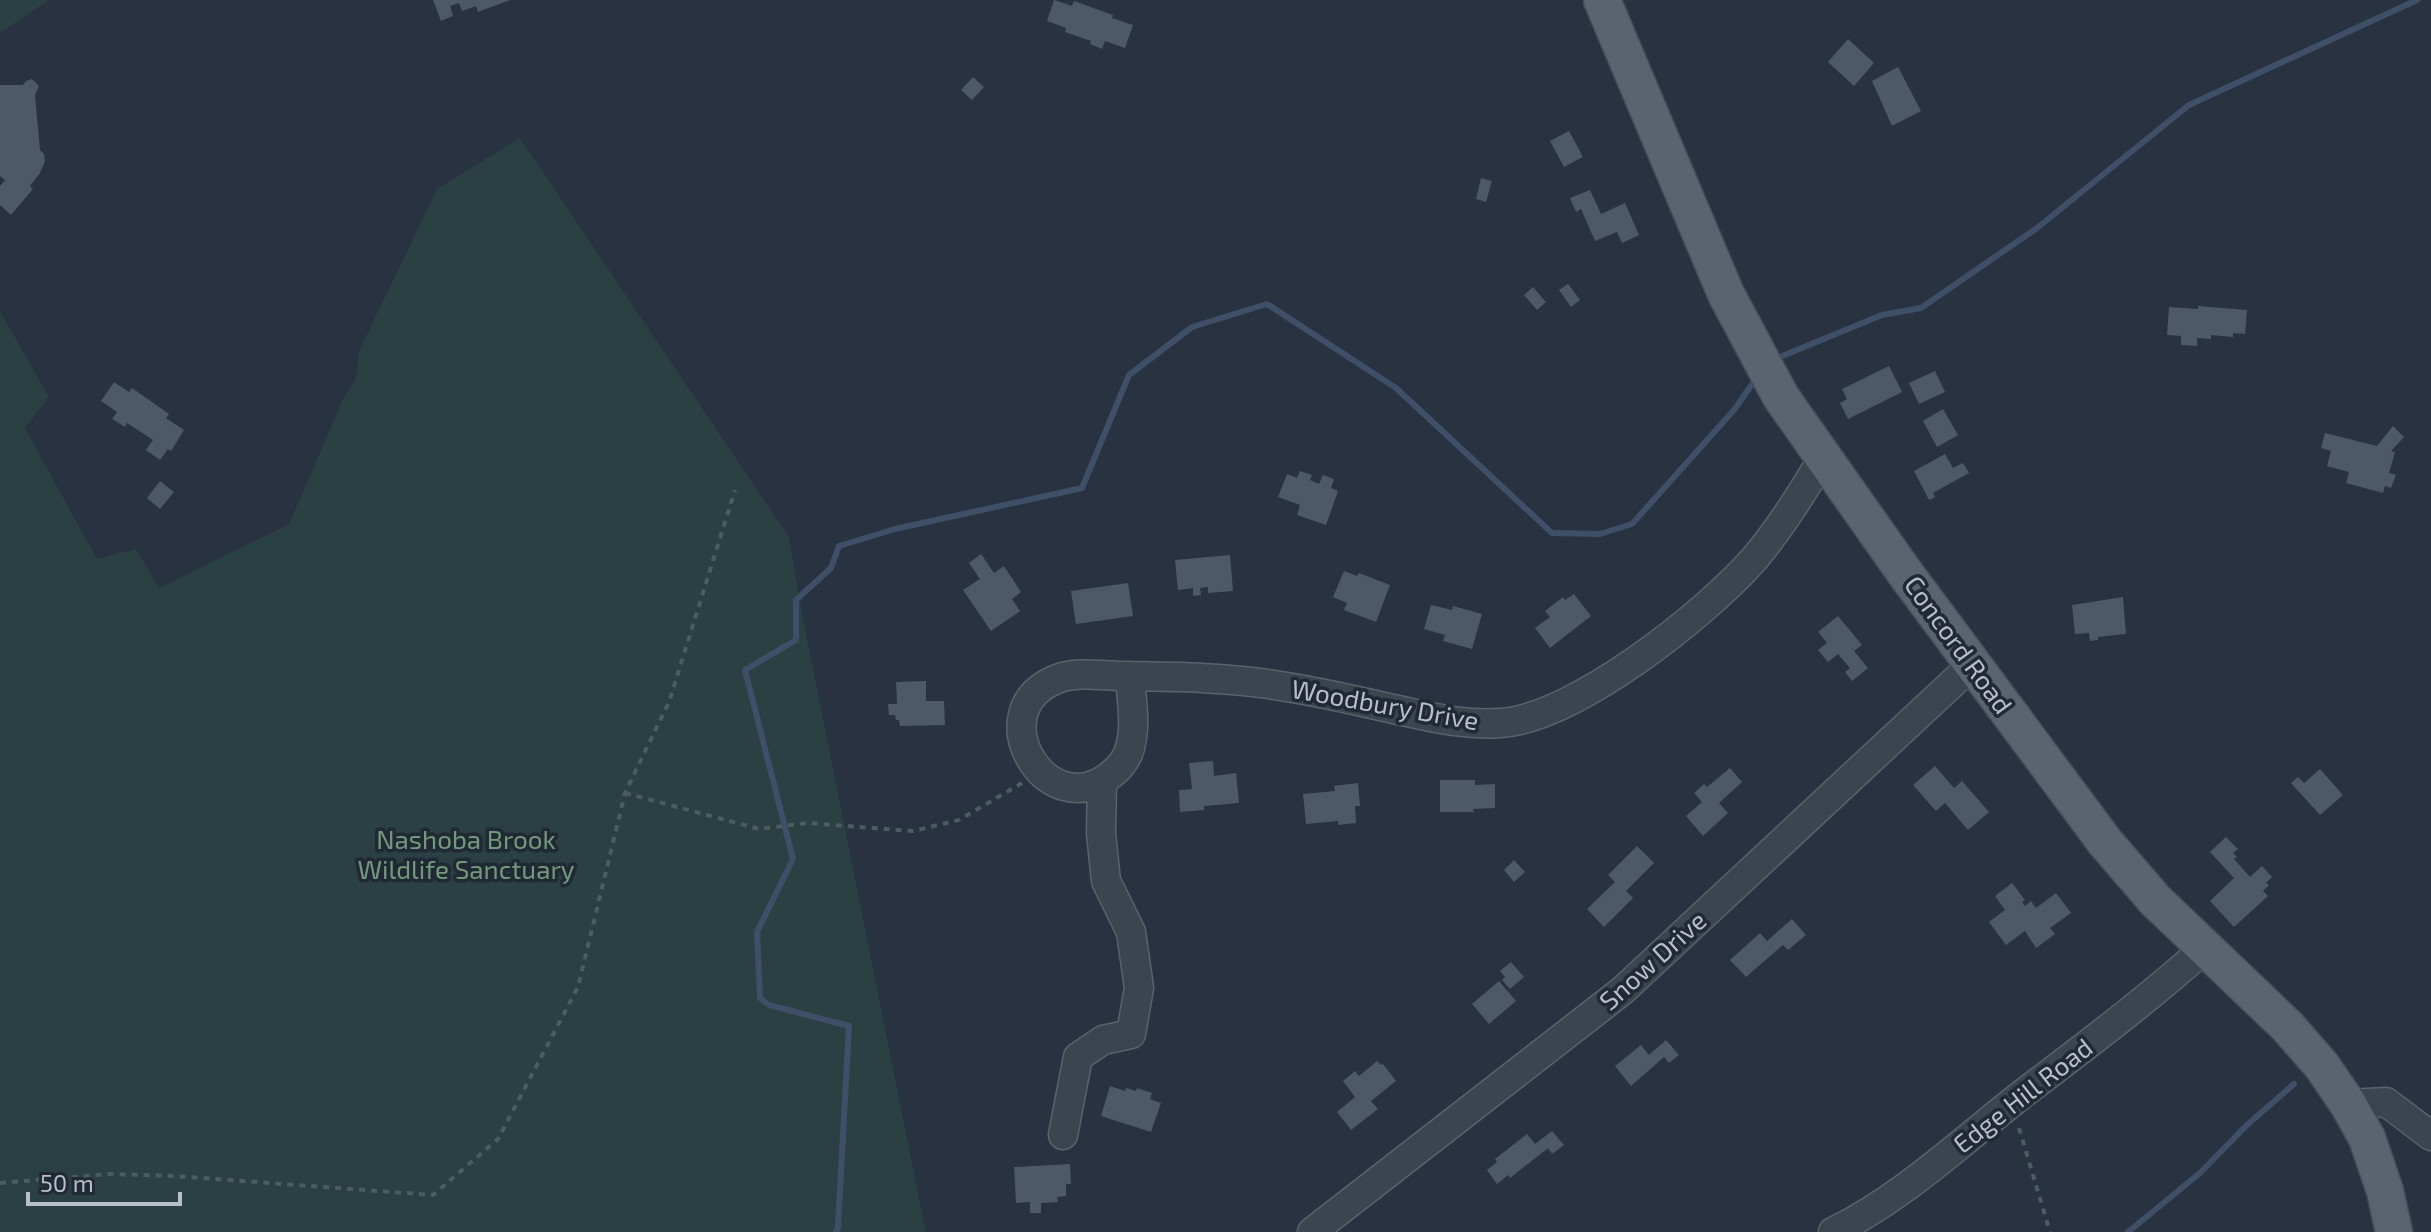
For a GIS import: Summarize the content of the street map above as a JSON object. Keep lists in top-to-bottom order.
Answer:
{
  "streets": {
    "main road": ["Concord Road"],
    "street": ["Woodbury Drive", "Snow Drive", "Edge Hill Road"]
  },
  "crossings": [
    ["Concord Road", "Woodbury Drive"],
    ["Concord Road", "Snow Drive"],
    ["Concord Road", "Edge Hill Road"]
  ],
  "parks": ["Nashoba Brook Wildlife Sanctuary"],
  "scale_bar": "50 m"
}
